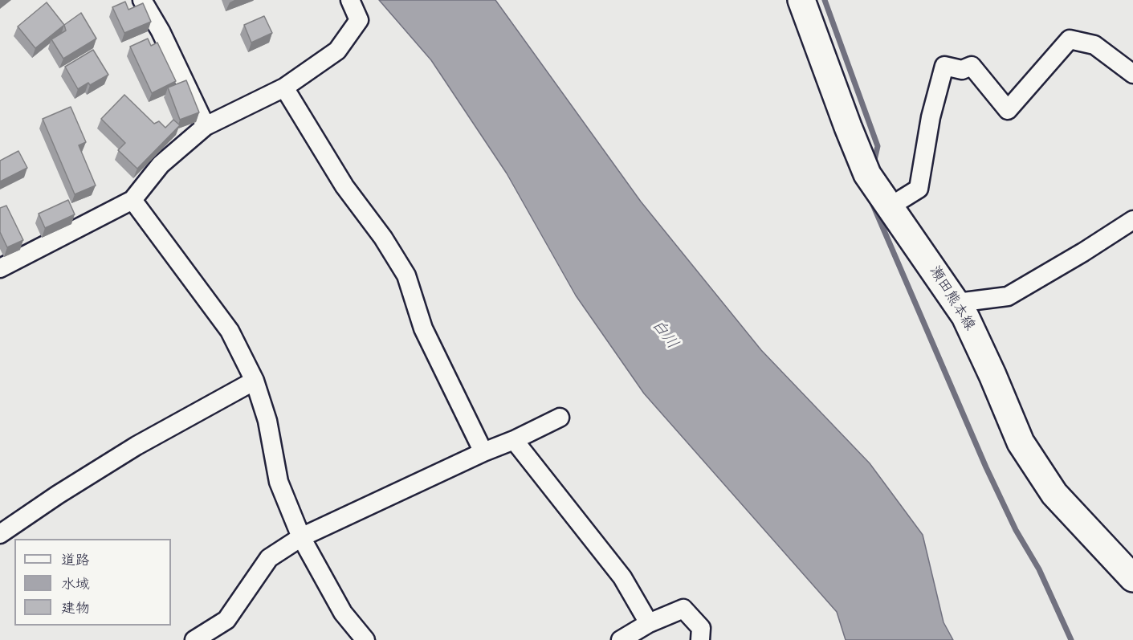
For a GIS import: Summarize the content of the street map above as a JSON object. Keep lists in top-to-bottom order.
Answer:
{
  "streets": {
    "main road": ["瀬田熊本線"]
  },
  "water": ["白川"],
  "legend": ["道路", "水域", "建物"]
}
